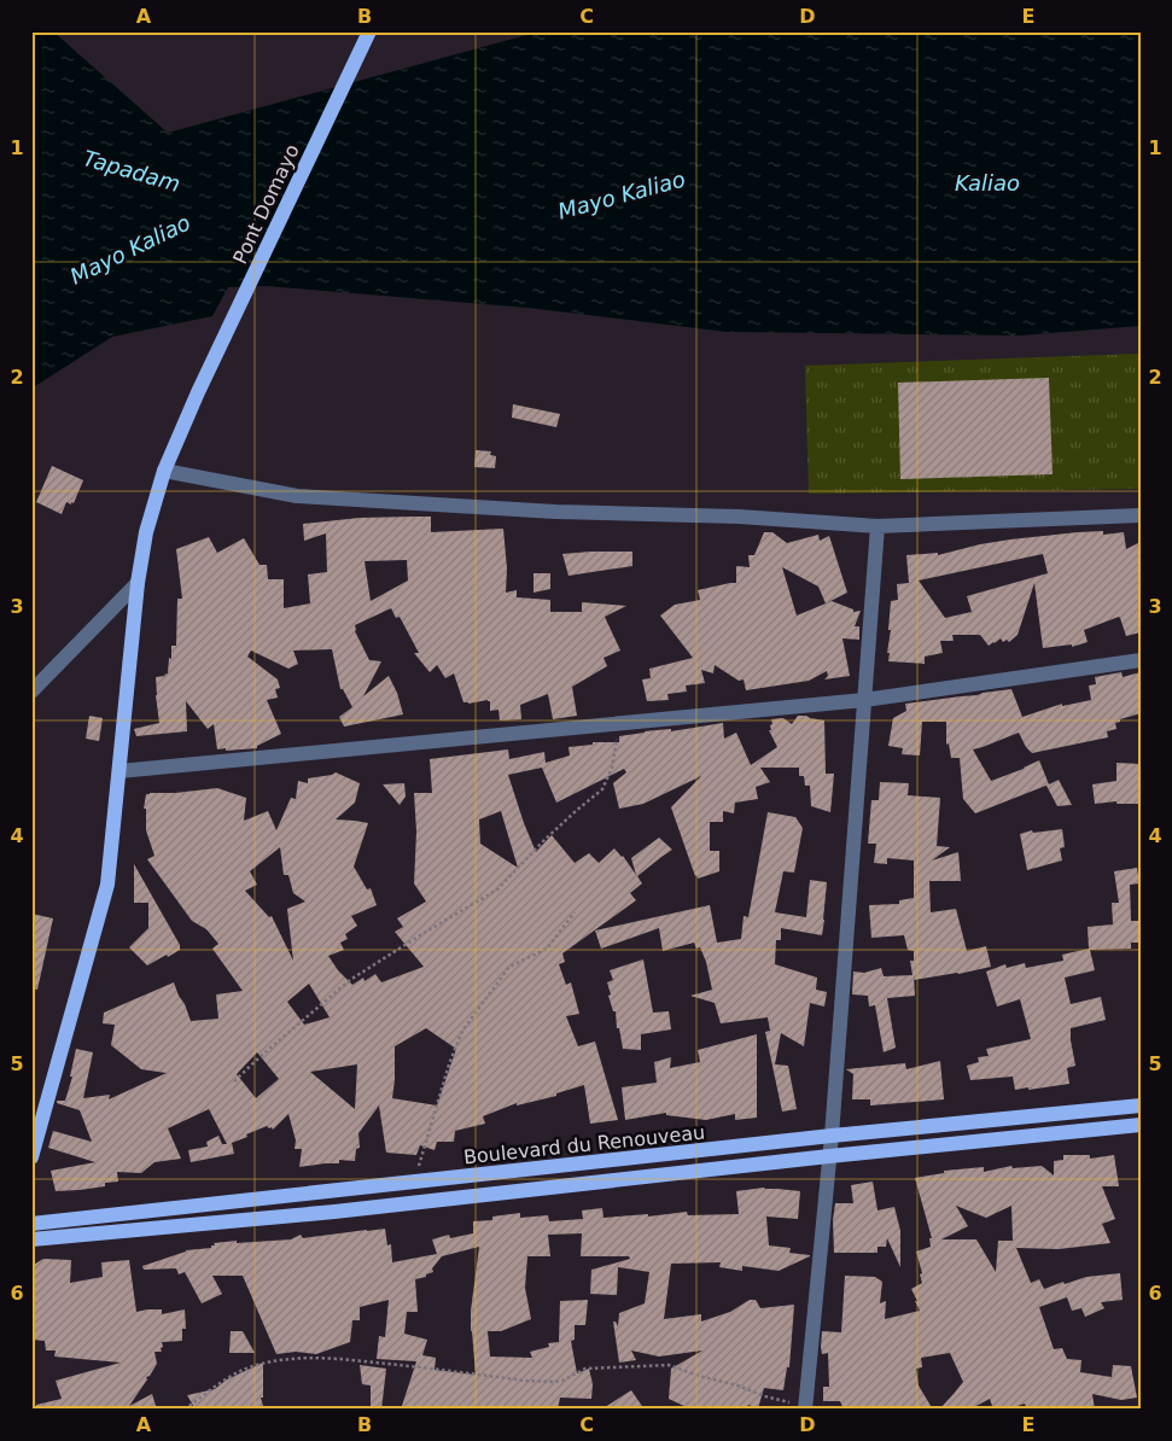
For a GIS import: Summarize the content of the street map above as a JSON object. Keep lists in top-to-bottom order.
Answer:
{
  "streets": {
    "main road": ["Pont Domayo", "Boulevard du Renouveau"]
  },
  "water": ["Tapadam", "Kaliao", "Mayo Kaliao"],
  "grid": {
    "columns": [
      "A",
      "B",
      "C",
      "D",
      "E"
    ],
    "rows": [
      "1",
      "2",
      "3",
      "4",
      "5",
      "6"
    ]
  }
}
